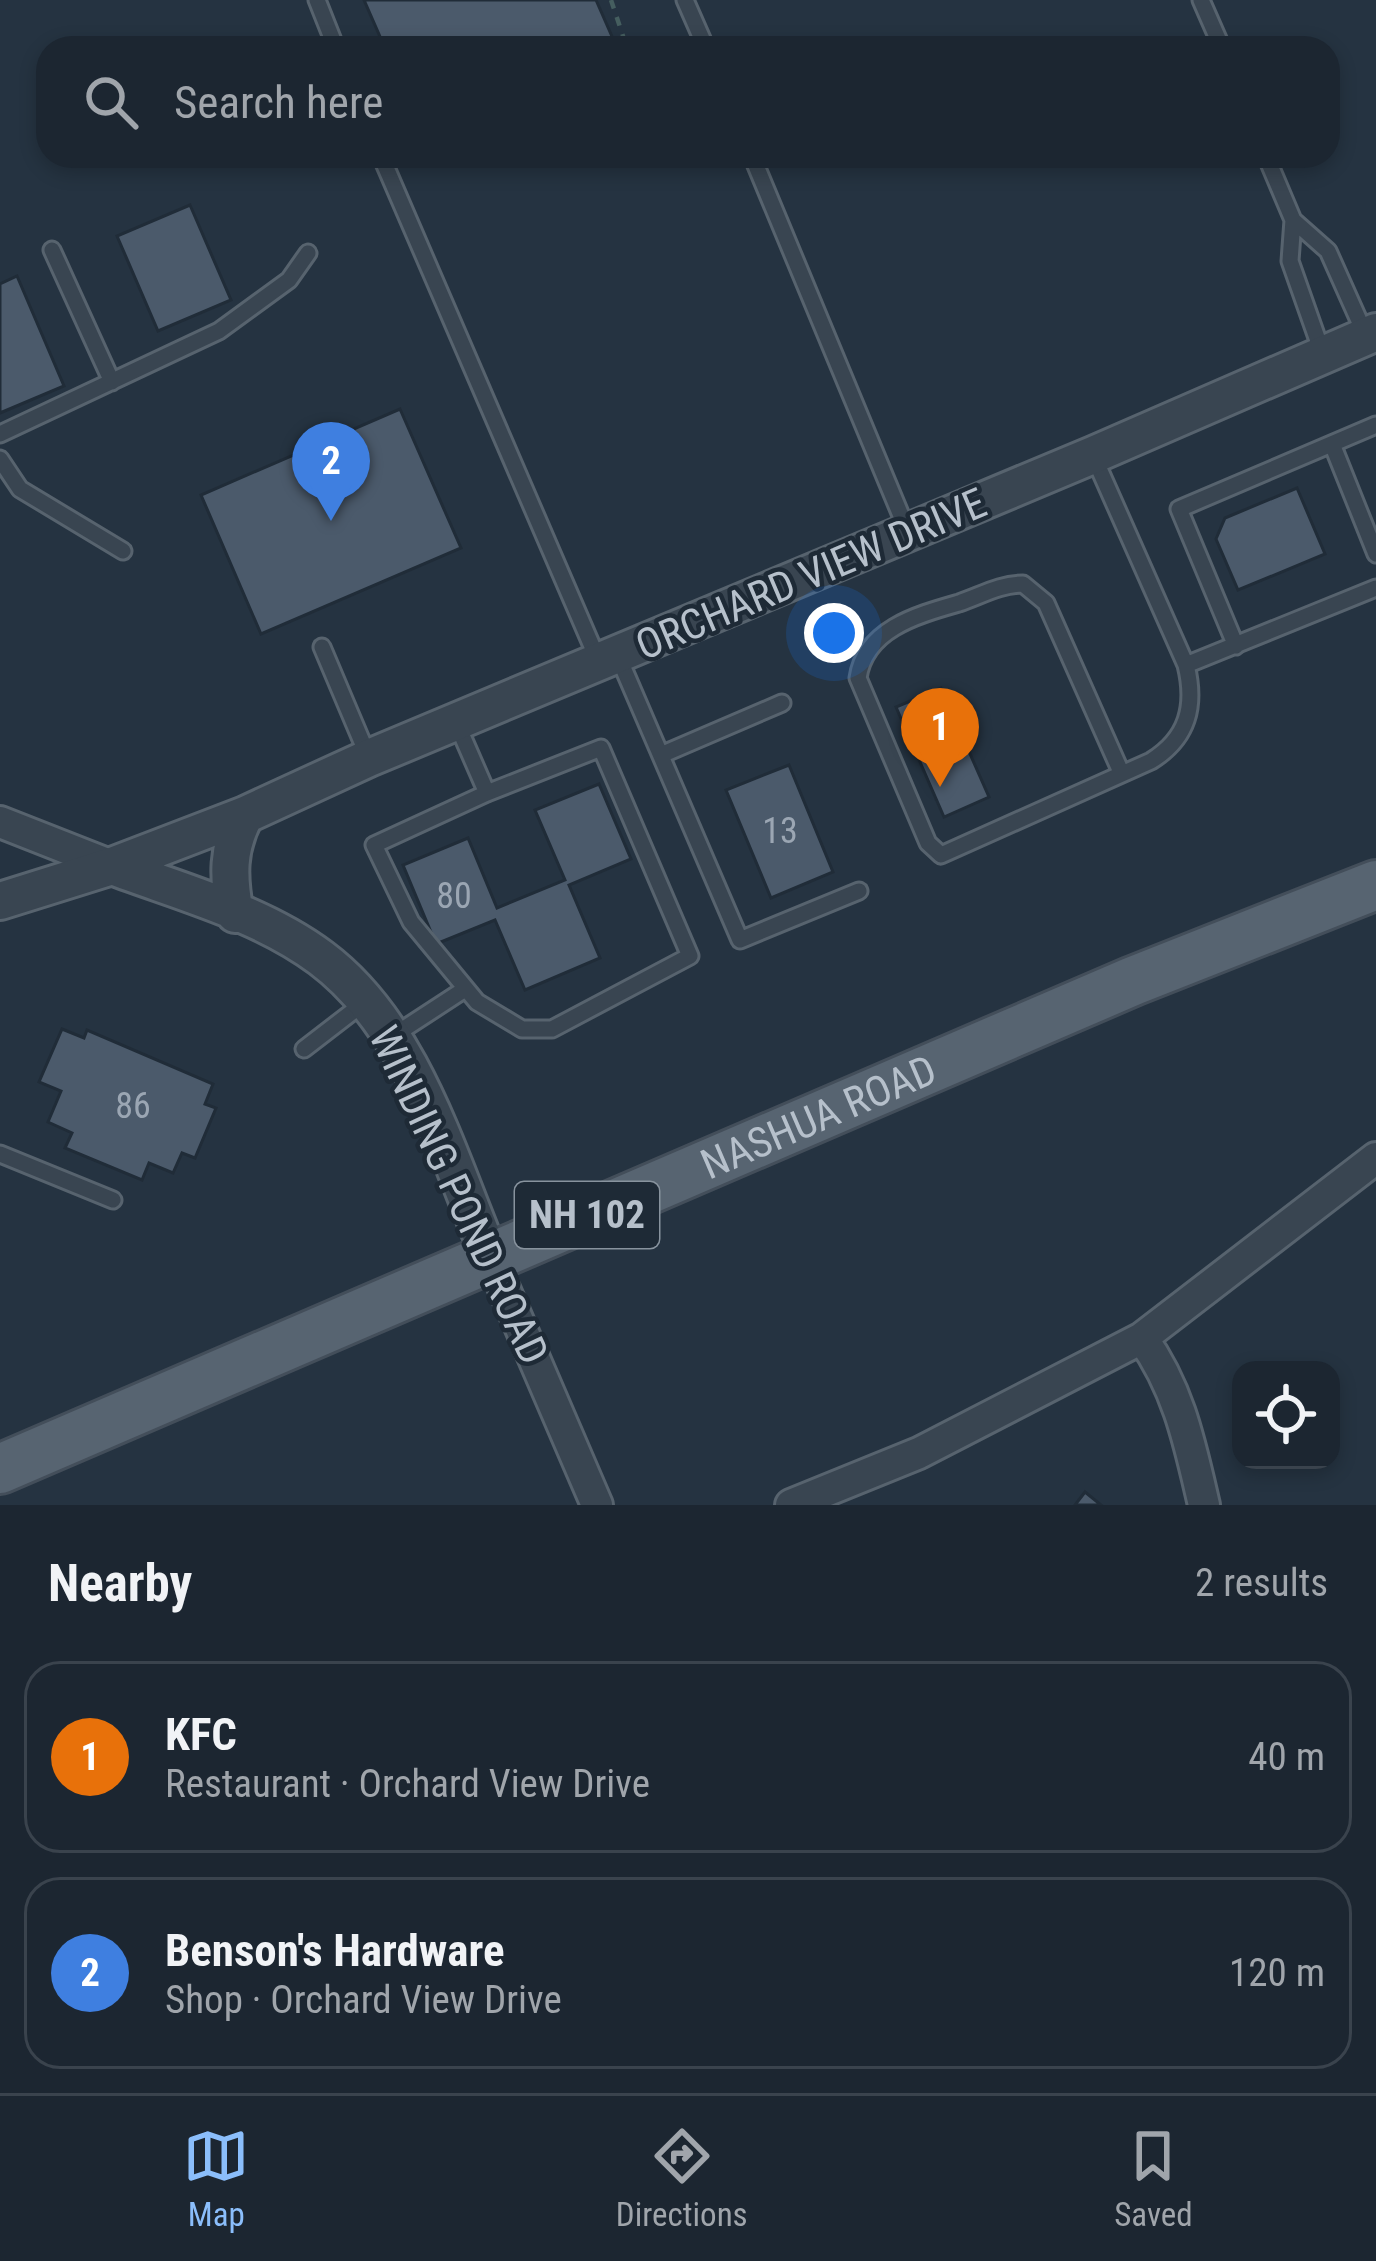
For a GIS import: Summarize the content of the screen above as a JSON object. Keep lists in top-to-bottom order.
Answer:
{
  "streets": {
    "main road": ["NASHUA ROAD", "NH 102"],
    "street": ["ORCHARD VIEW DRIVE", "WINDING POND ROAD"]
  },
  "crossings": [
    ["ORCHARD VIEW DRIVE", "WINDING POND ROAD"],
    ["NASHUA ROAD", "WINDING POND ROAD"]
  ],
  "house_numbers": ["13", "80", "86"],
  "page": {
    "search": "Search here",
    "pins": ["2", "1"],
    "heading": ["Nearby", "2 results"],
    "list": [
      {
        "mark": "1",
        "name": "KFC",
        "note": "Restaurant · Orchard View Drive",
        "value": "40 m"
      },
      {
        "mark": "2",
        "name": "Benson's Hardware",
        "note": "Shop · Orchard View Drive",
        "value": "120 m"
      }
    ],
    "nav": ["Map", "Directions", "Saved"]
  }
}
